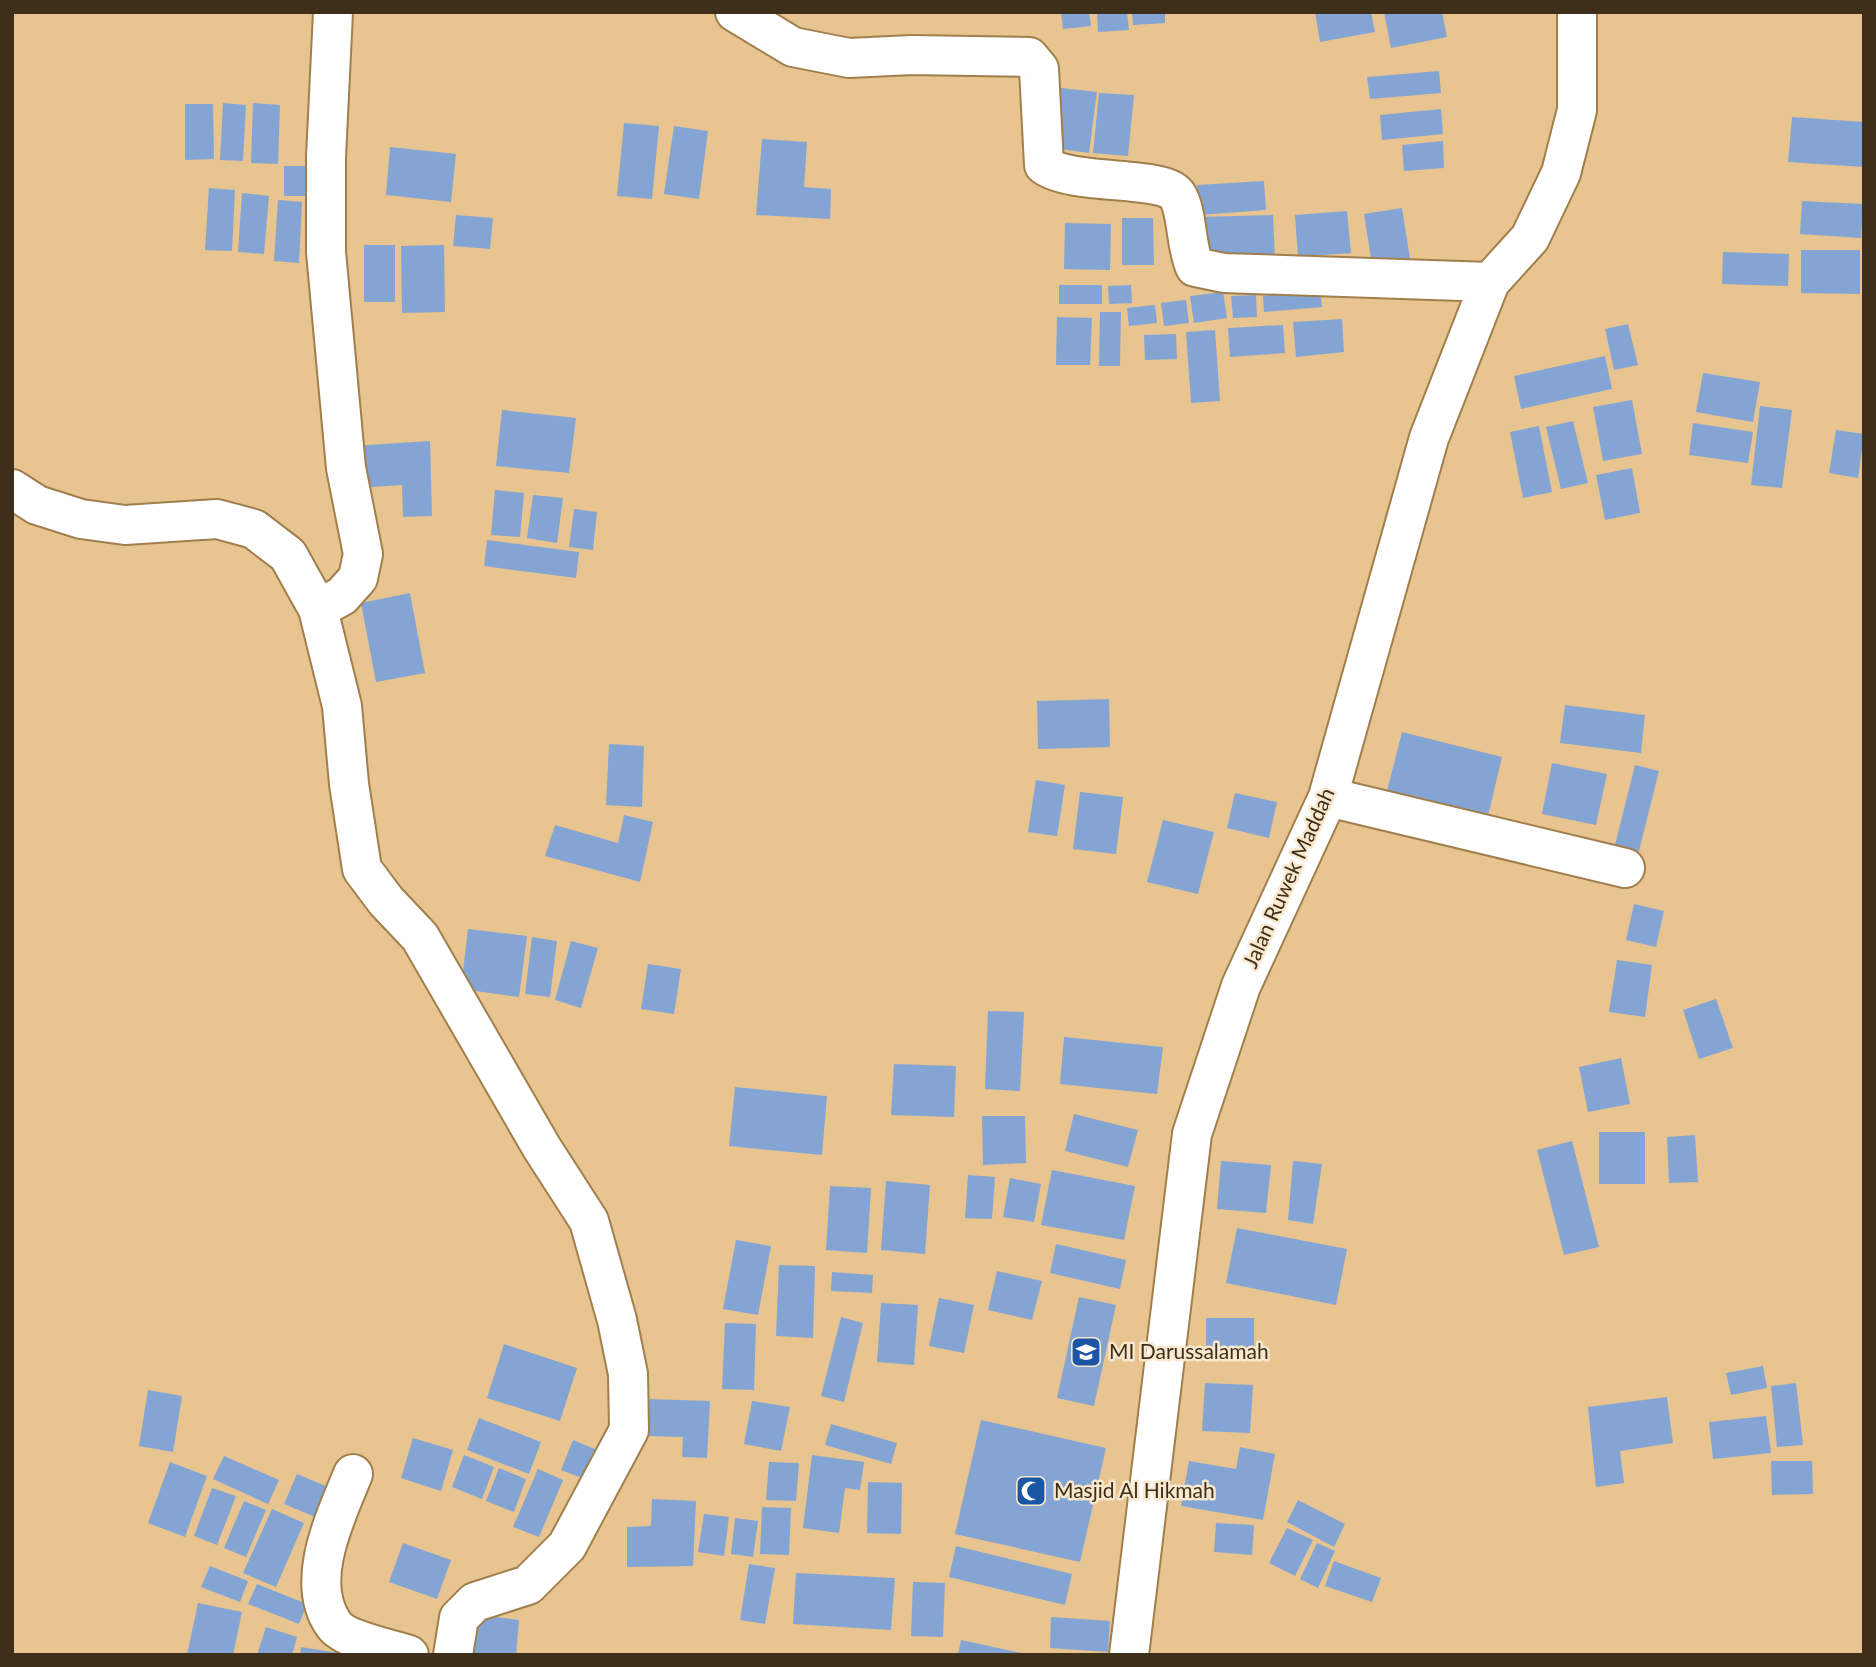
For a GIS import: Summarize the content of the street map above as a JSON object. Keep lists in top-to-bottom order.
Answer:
{
  "streets": {
    "street": ["Jalan Ruwek Maddah"]
  },
  "places": {
    "school or university": ["MI Darussalamah"],
    "mosque": ["Masjid Al Hikmah"]
  }
}
